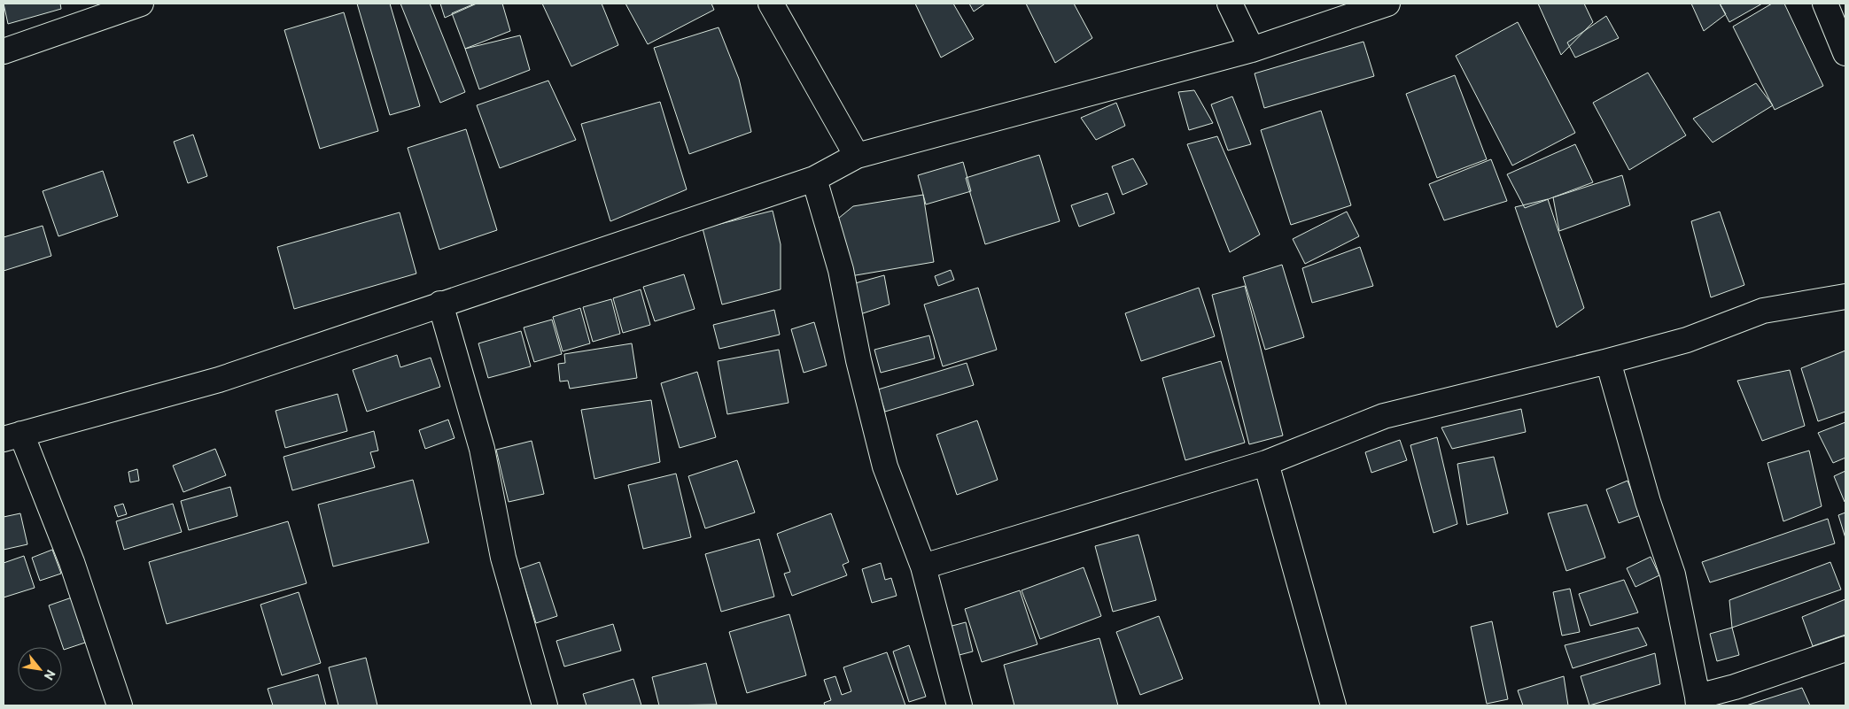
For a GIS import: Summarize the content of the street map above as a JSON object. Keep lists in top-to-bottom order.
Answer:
{
  "north": "bottom right"
}
